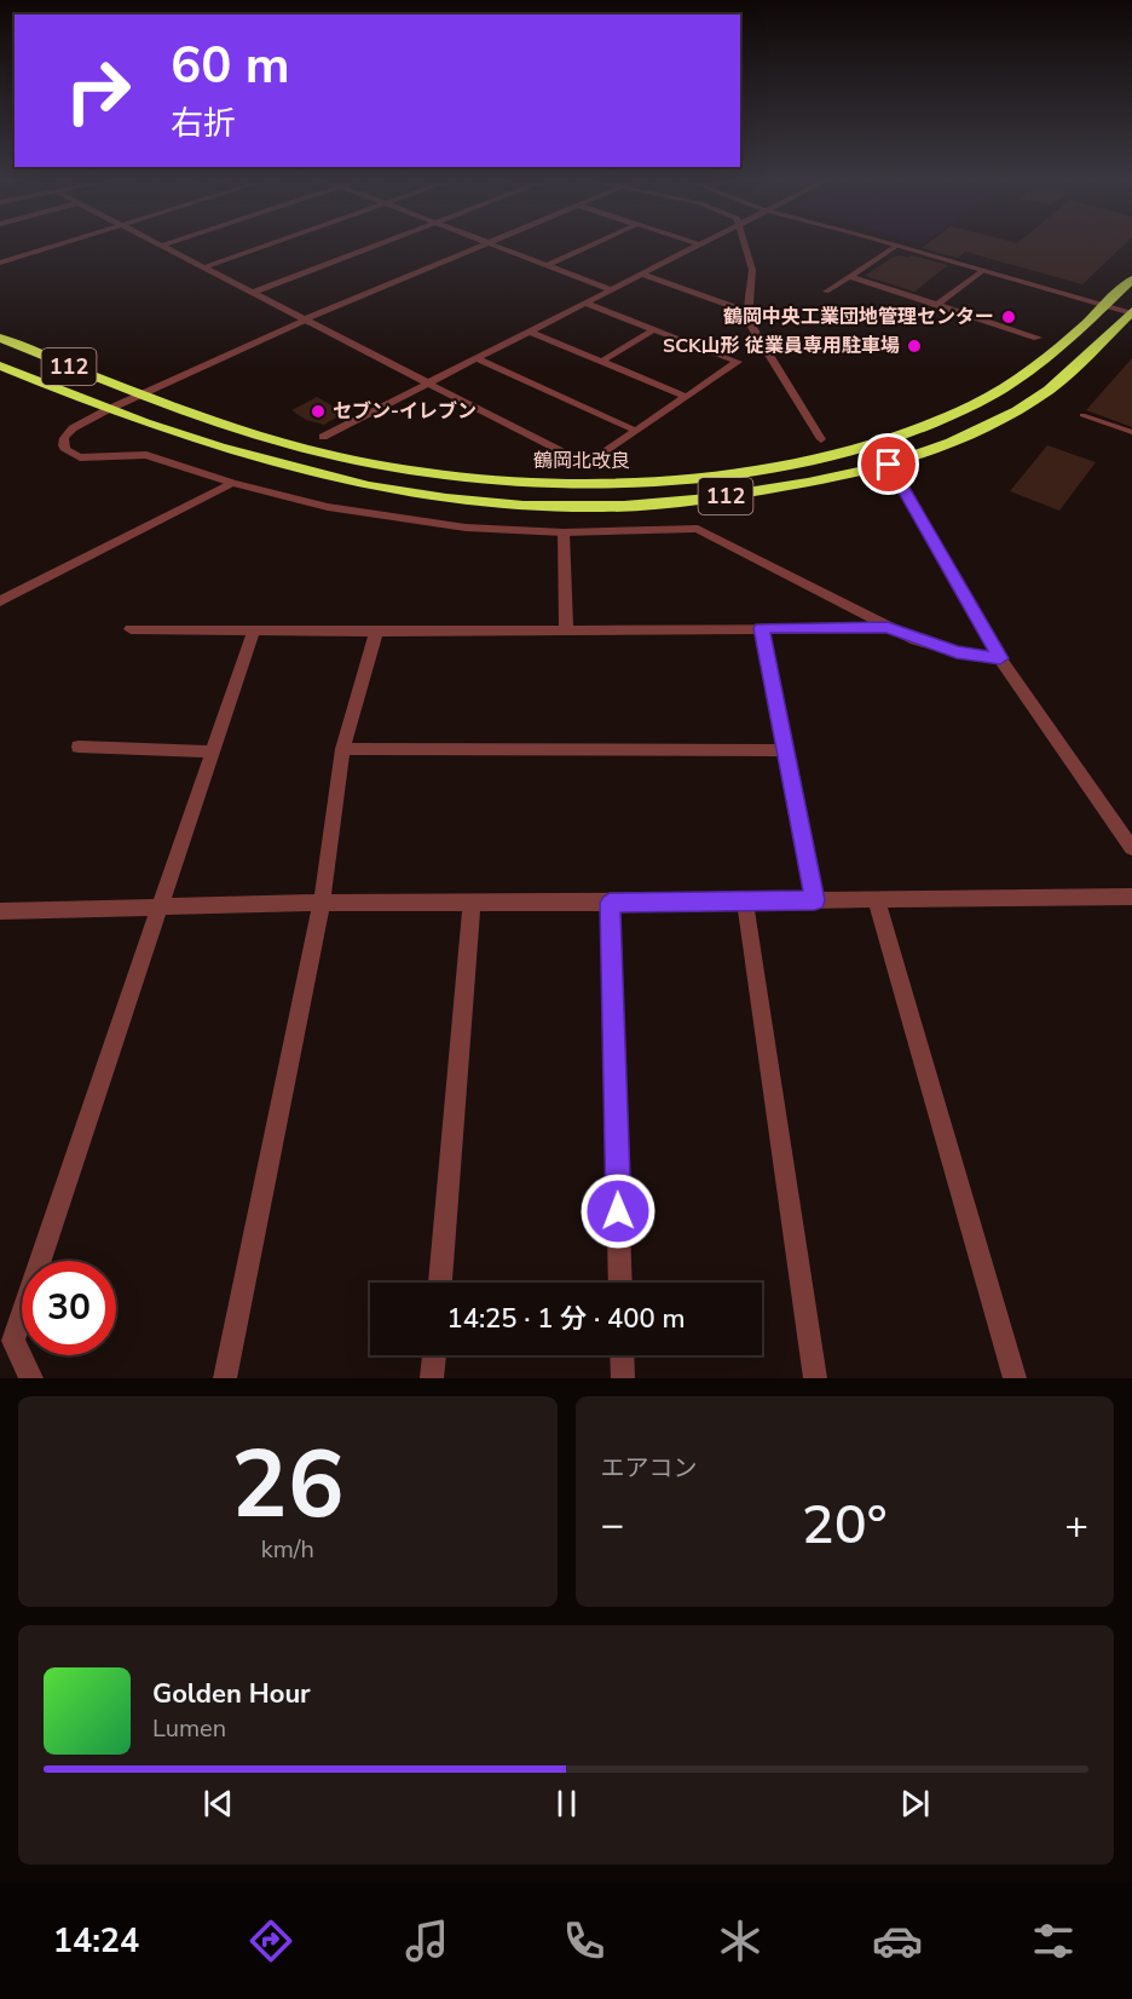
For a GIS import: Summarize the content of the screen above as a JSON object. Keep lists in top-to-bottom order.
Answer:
{
  "streets": {
    "highway": ["112", "鶴岡北改良"]
  },
  "places": ["鶴岡中央工業団地管理センター", "SCK山形 従業員専用駐車場", "セブン-イレブン"],
  "page": {
    "turn": ["60 m", "右折"],
    "limit": "30",
    "trip": "14:25 · 1 分 · 400 m",
    "tile": [
      ["26", "km/h"],
      "エアコン"
    ],
    "heat": ["−", "20°", "+"],
    "song": ["Golden Hour", "Lumen"],
    "tabs": "14:24"
  }
}
